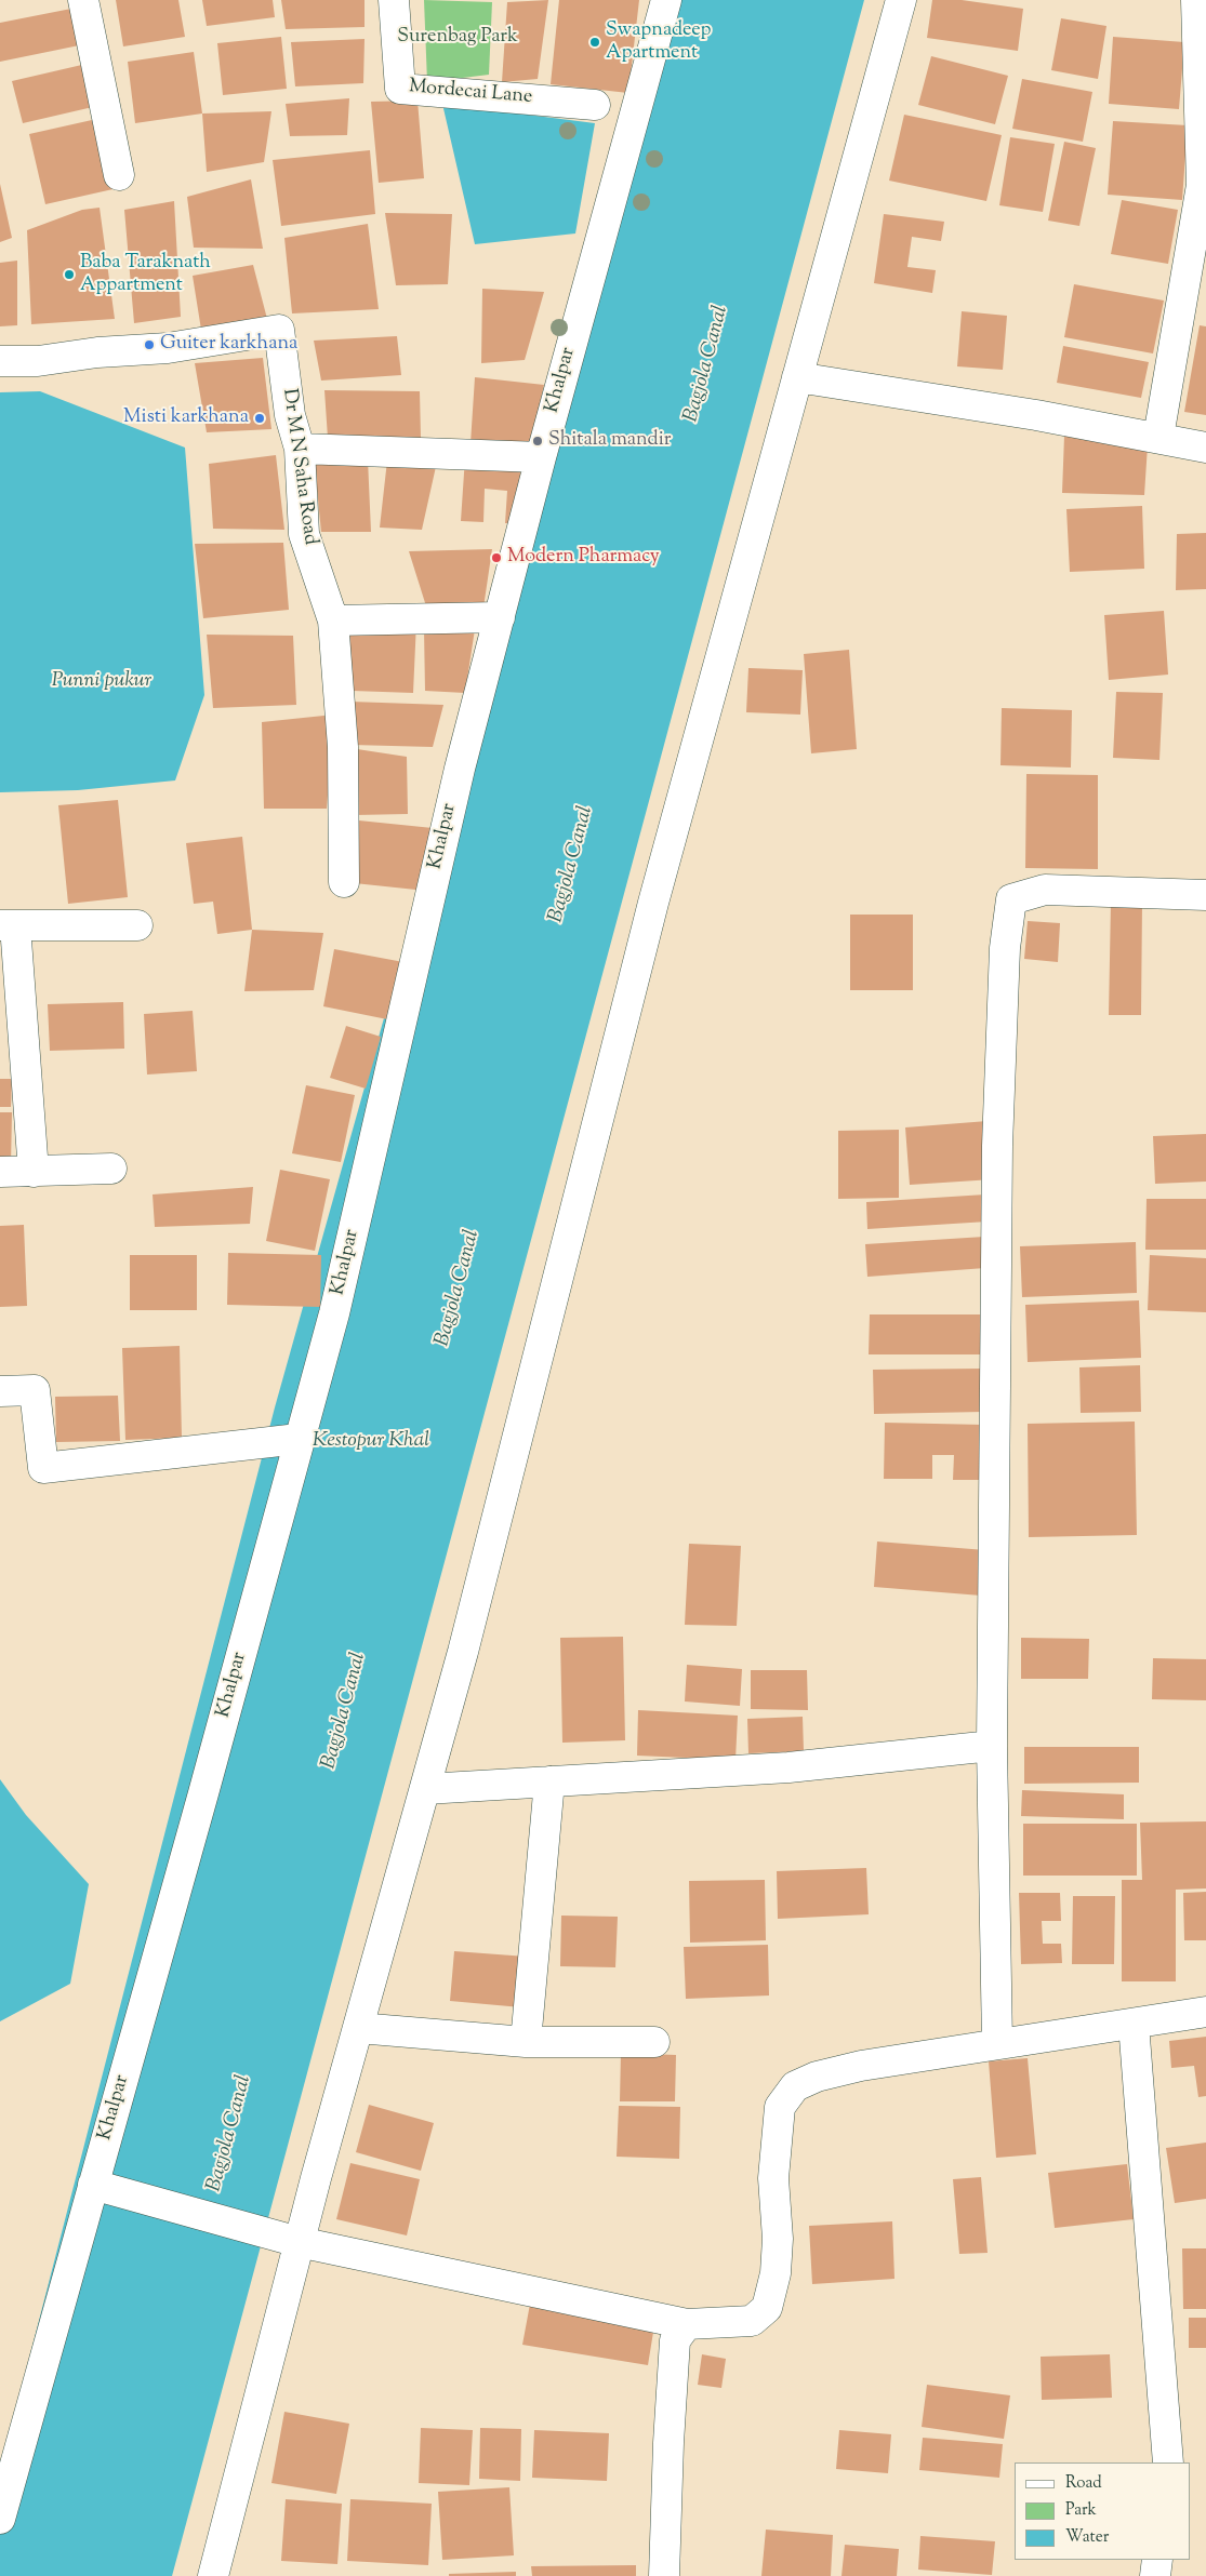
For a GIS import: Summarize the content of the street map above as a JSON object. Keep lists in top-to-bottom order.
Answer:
{
  "streets": {
    "street": ["Mordecai Lane", "Khalpar", "Dr M N Saha Road"]
  },
  "water": ["Bagjola Canal", "Punni pukur", "Kestopur Khal"],
  "parks": ["Surenbag Park"],
  "places": [
    "Swapnadeep Apartment",
    "Baba Taraknath Appartment",
    "Guiter karkhana",
    "Misti karkhana",
    "Shitala mandir",
    "Modern Pharmacy"
  ],
  "legend": ["Road", "Park", "Water"]
}
